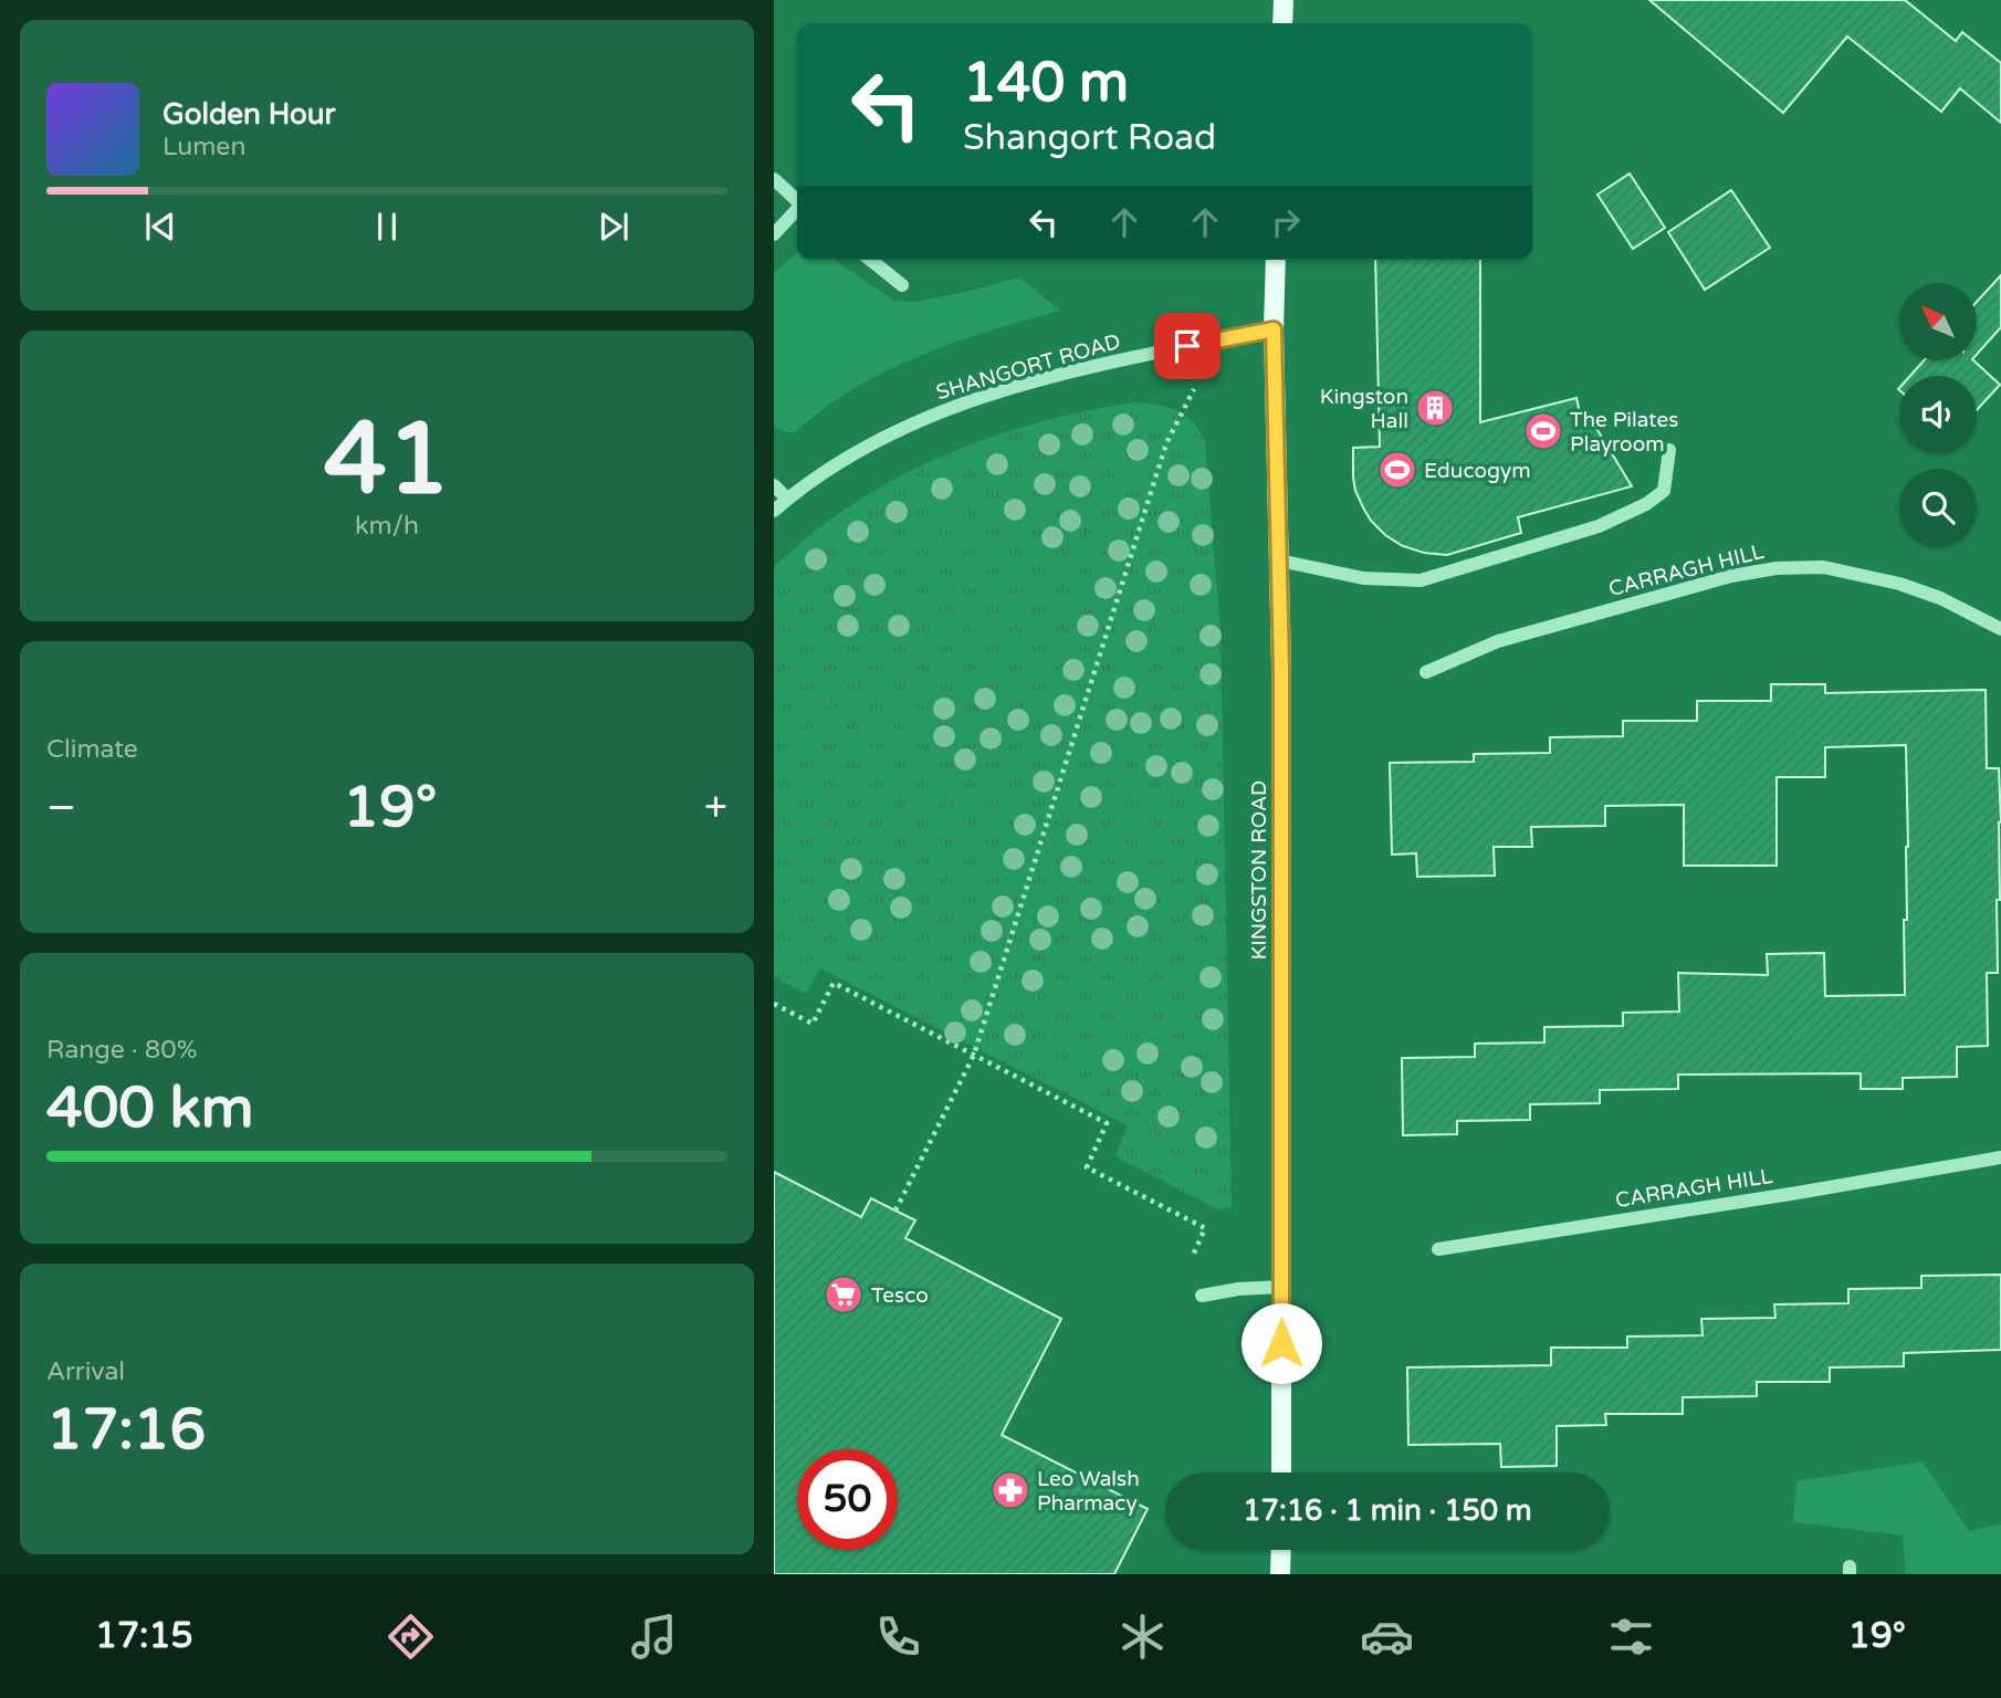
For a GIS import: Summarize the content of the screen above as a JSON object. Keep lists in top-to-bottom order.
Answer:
{
  "streets": {
    "main road": ["KINGSTON ROAD"],
    "street": ["SHANGORT ROAD", "CARRAGH HILL"]
  },
  "crossings": [
    ["SHANGORT ROAD", "KINGSTON ROAD"]
  ],
  "places": {
    "building": ["Kingston Hall"],
    "sports": ["The Pilates Playroom", "Educogym"],
    "supermarket": ["Tesco"],
    "pharmacy": ["Leo Walsh Pharmacy"]
  },
  "north": "top left",
  "page": {
    "turn": ["140 m", "Shangort Road"],
    "song": ["Golden Hour", "Lumen"],
    "tile": [
      ["41", "km/h"],
      "Climate",
      ["Range · 80%", "400 km"],
      ["Arrival", "17:16"]
    ],
    "heat": ["−", "19°", "+"],
    "limit": "50",
    "trip": "17:16 · 1 min · 150 m",
    "tabs": ["17:15", "19°"]
  }
}
